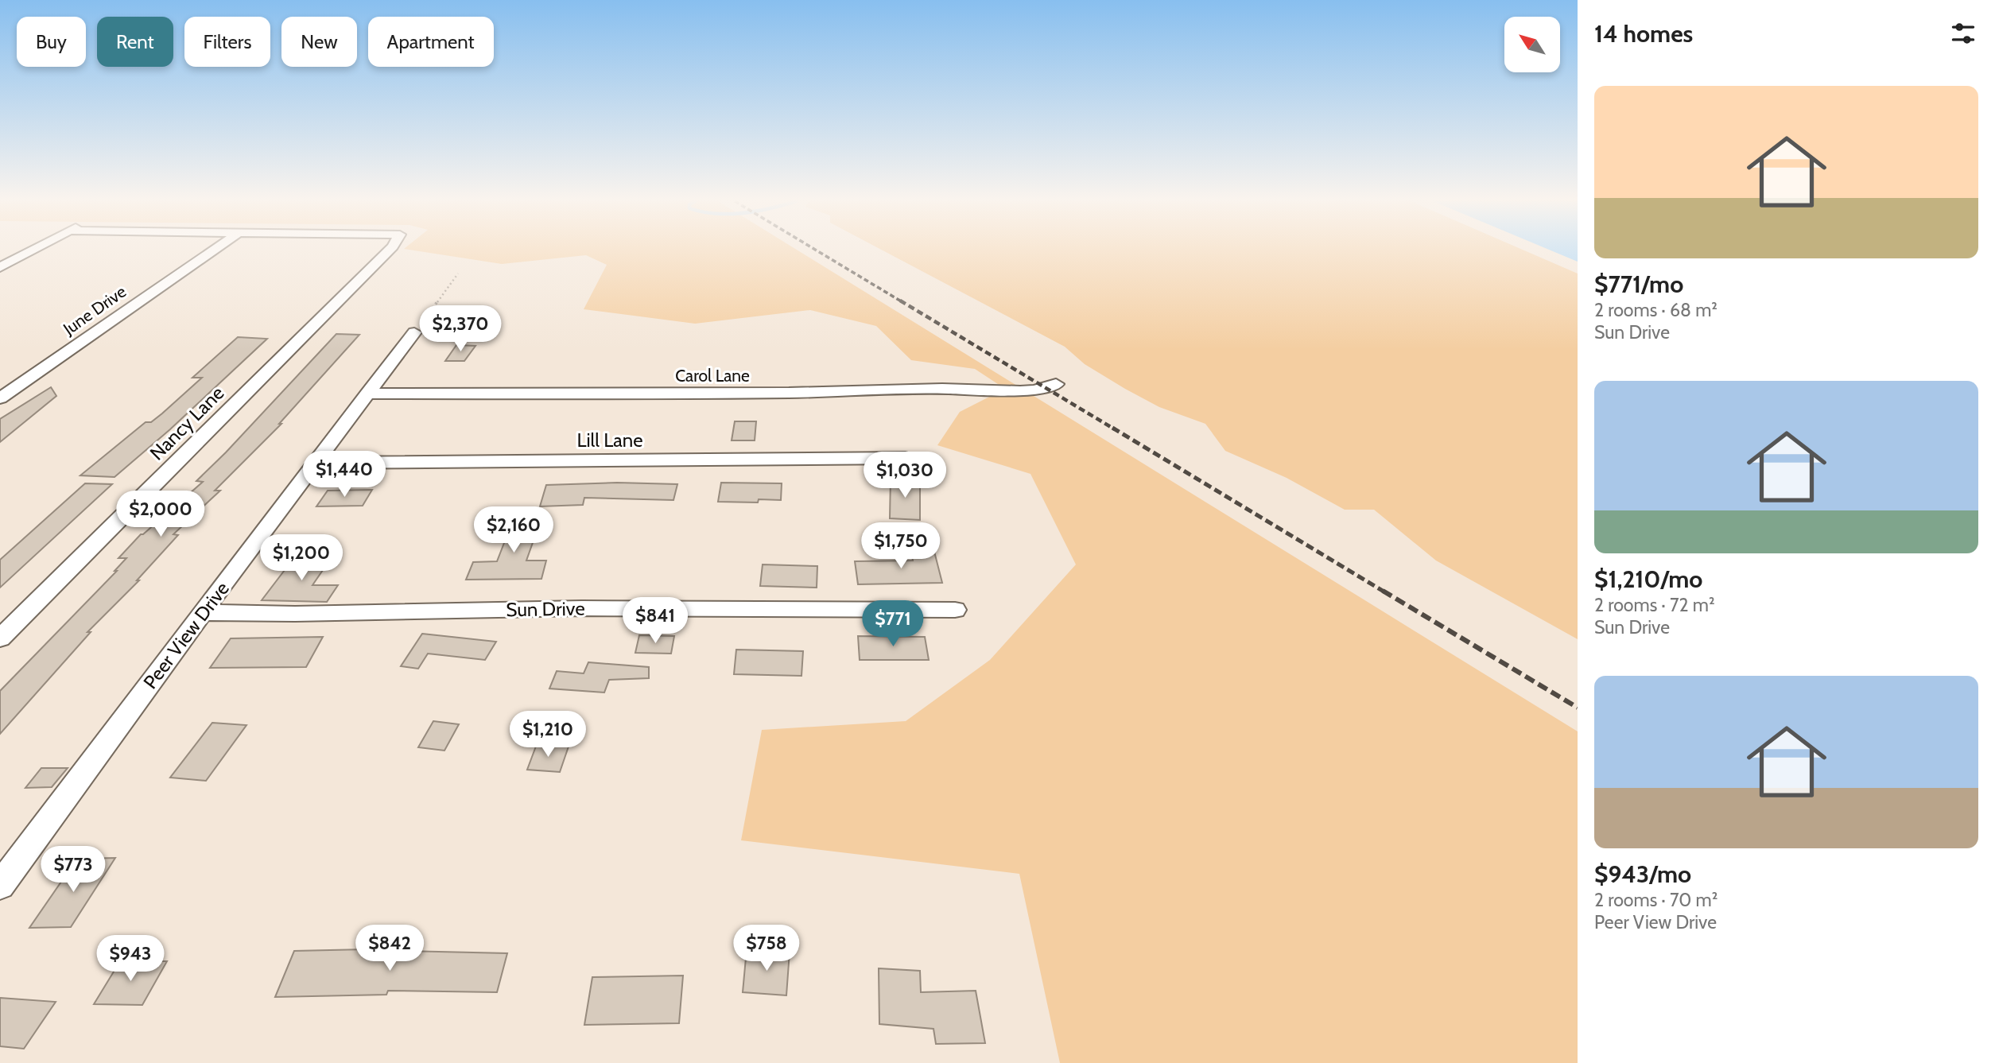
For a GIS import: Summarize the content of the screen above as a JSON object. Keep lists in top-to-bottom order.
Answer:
{
  "streets": {
    "street": [
      "June Drive",
      "Carol Lane",
      "Nancy Lane",
      "Lill Lane",
      "Sun Drive",
      "Peer View Drive"
    ]
  },
  "crossings": [
    ["Carol Lane", "Peer View Drive"],
    ["Lill Lane", "Peer View Drive"],
    ["Sun Drive", "Peer View Drive"]
  ],
  "north": "top left",
  "page": {
    "heading": "14 homes",
    "chip": [
      "Buy",
      "Rent",
      "Filters",
      "New",
      "Apartment"
    ],
    "list": [
      {
        "name": "$771/mo",
        "note": "2 rooms · 68 m² · Sun Drive"
      },
      {
        "name": "$1,210/mo",
        "note": "2 rooms · 72 m² · Sun Drive"
      },
      {
        "name": "$943/mo",
        "note": "2 rooms · 70 m² · Peer View Drive"
      }
    ],
    "price": [
      "$2,370",
      "$1,440",
      "$1,030",
      "$2,000",
      "$2,160",
      "$1,750",
      "$1,200",
      "$841",
      "$771",
      "$1,210",
      "$773",
      "$842",
      "$758",
      "$943"
    ]
  }
}
